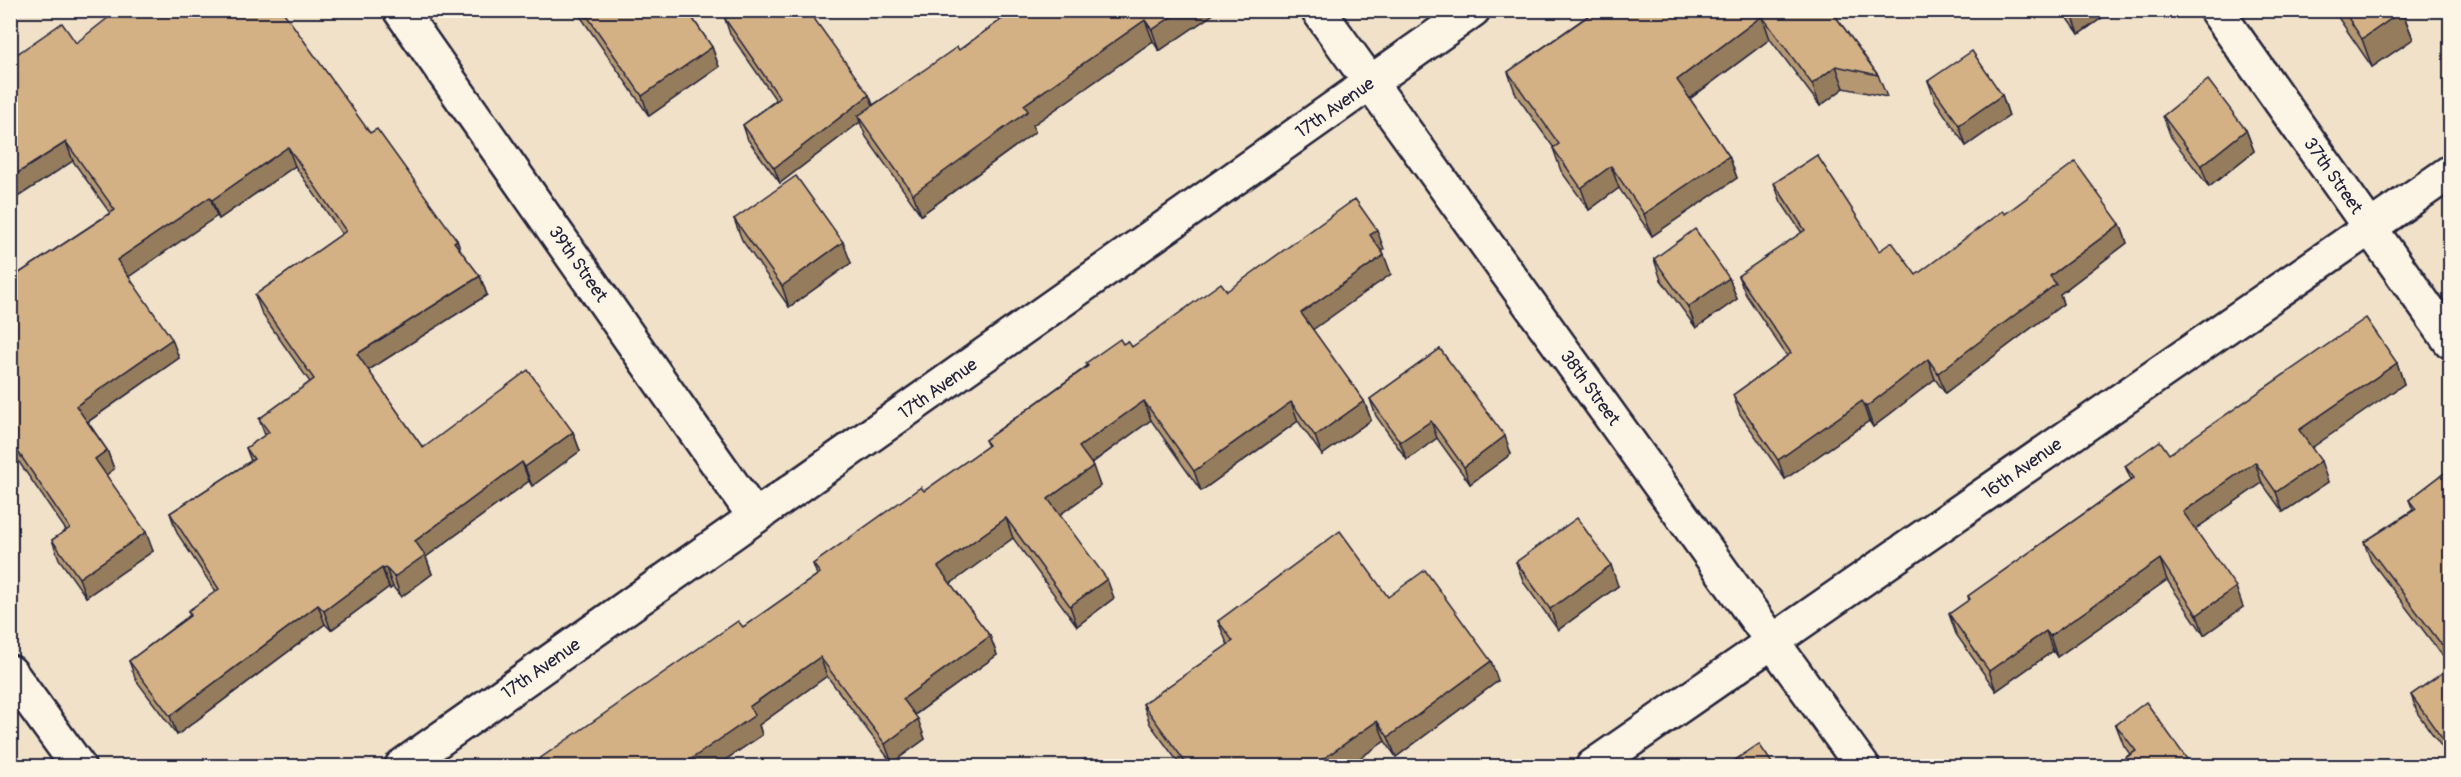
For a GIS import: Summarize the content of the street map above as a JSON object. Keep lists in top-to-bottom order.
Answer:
{
  "streets": {
    "street": [
      "17th Avenue",
      "37th Street",
      "39th Street",
      "38th Street",
      "16th Avenue"
    ]
  },
  "crossings": [
    ["17th Avenue", "39th Street"],
    ["17th Avenue", "38th Street"],
    ["37th Street", "16th Avenue"],
    ["38th Street", "16th Avenue"]
  ]
}
